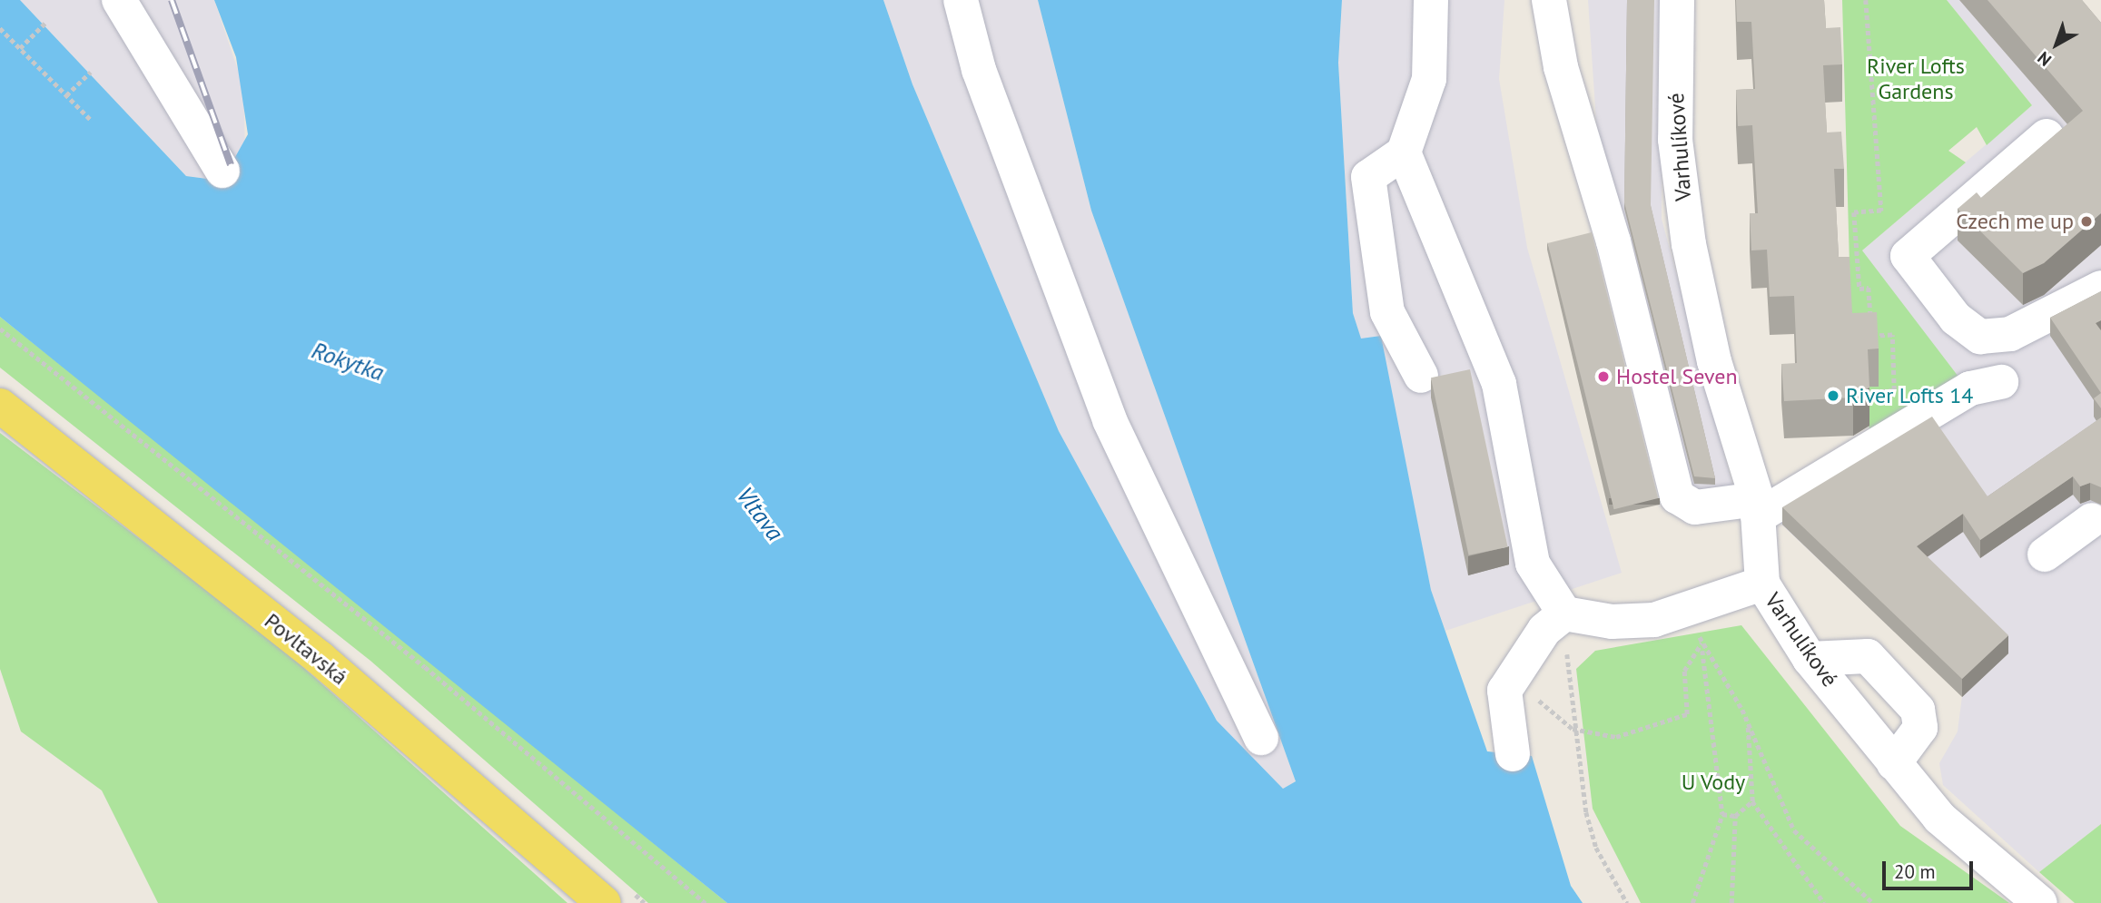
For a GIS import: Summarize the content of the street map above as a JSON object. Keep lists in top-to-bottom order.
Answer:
{
  "streets": {
    "main road": ["Povltavská"],
    "street": ["Varhulíkové"]
  },
  "water": ["Rokytka", "Vltava"],
  "parks": ["River Lofts Gardens", "U Vody"],
  "places": ["Czech me up", "Hostel Seven", "River Lofts 14"],
  "scale_bar": "20 m",
  "north": "bottom left"
}
